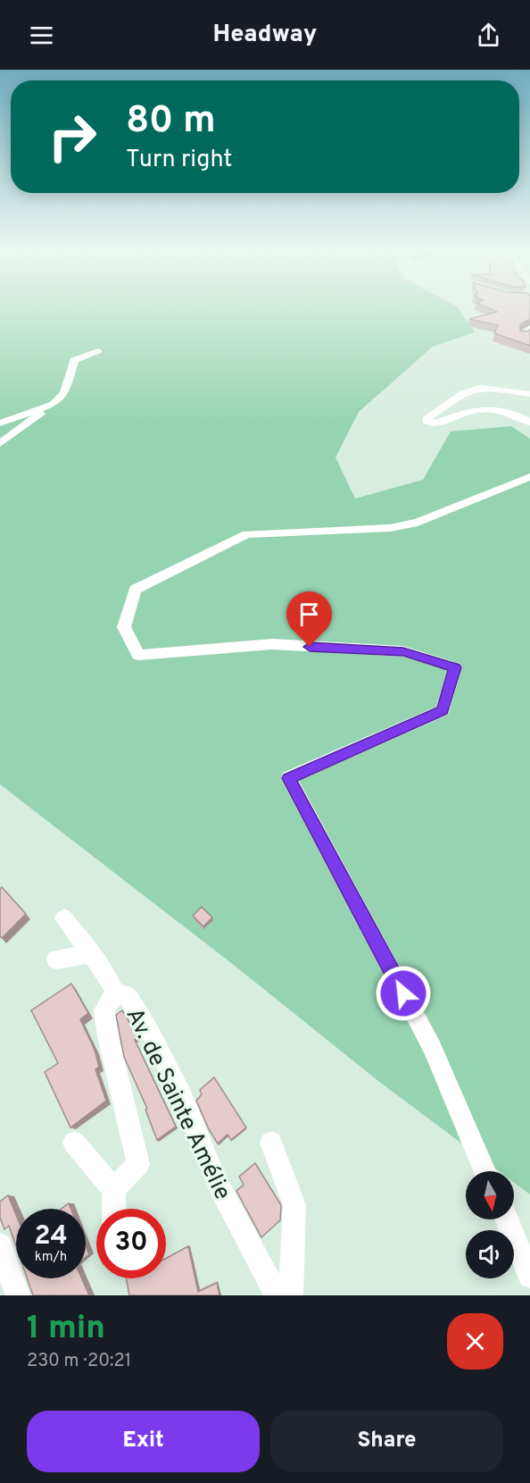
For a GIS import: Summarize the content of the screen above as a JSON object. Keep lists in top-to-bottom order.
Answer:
{
  "streets": {
    "street": ["Av. de Sainte Amélie"]
  },
  "north": "bottom",
  "page": {
    "header": "Headway",
    "turn": ["80 m", "Turn right"],
    "speed": "24 km/h",
    "limit": "30",
    "heading": ["1 min", "230 m · 20:21"],
    "buttons": ["Exit", "Share"]
  }
}
